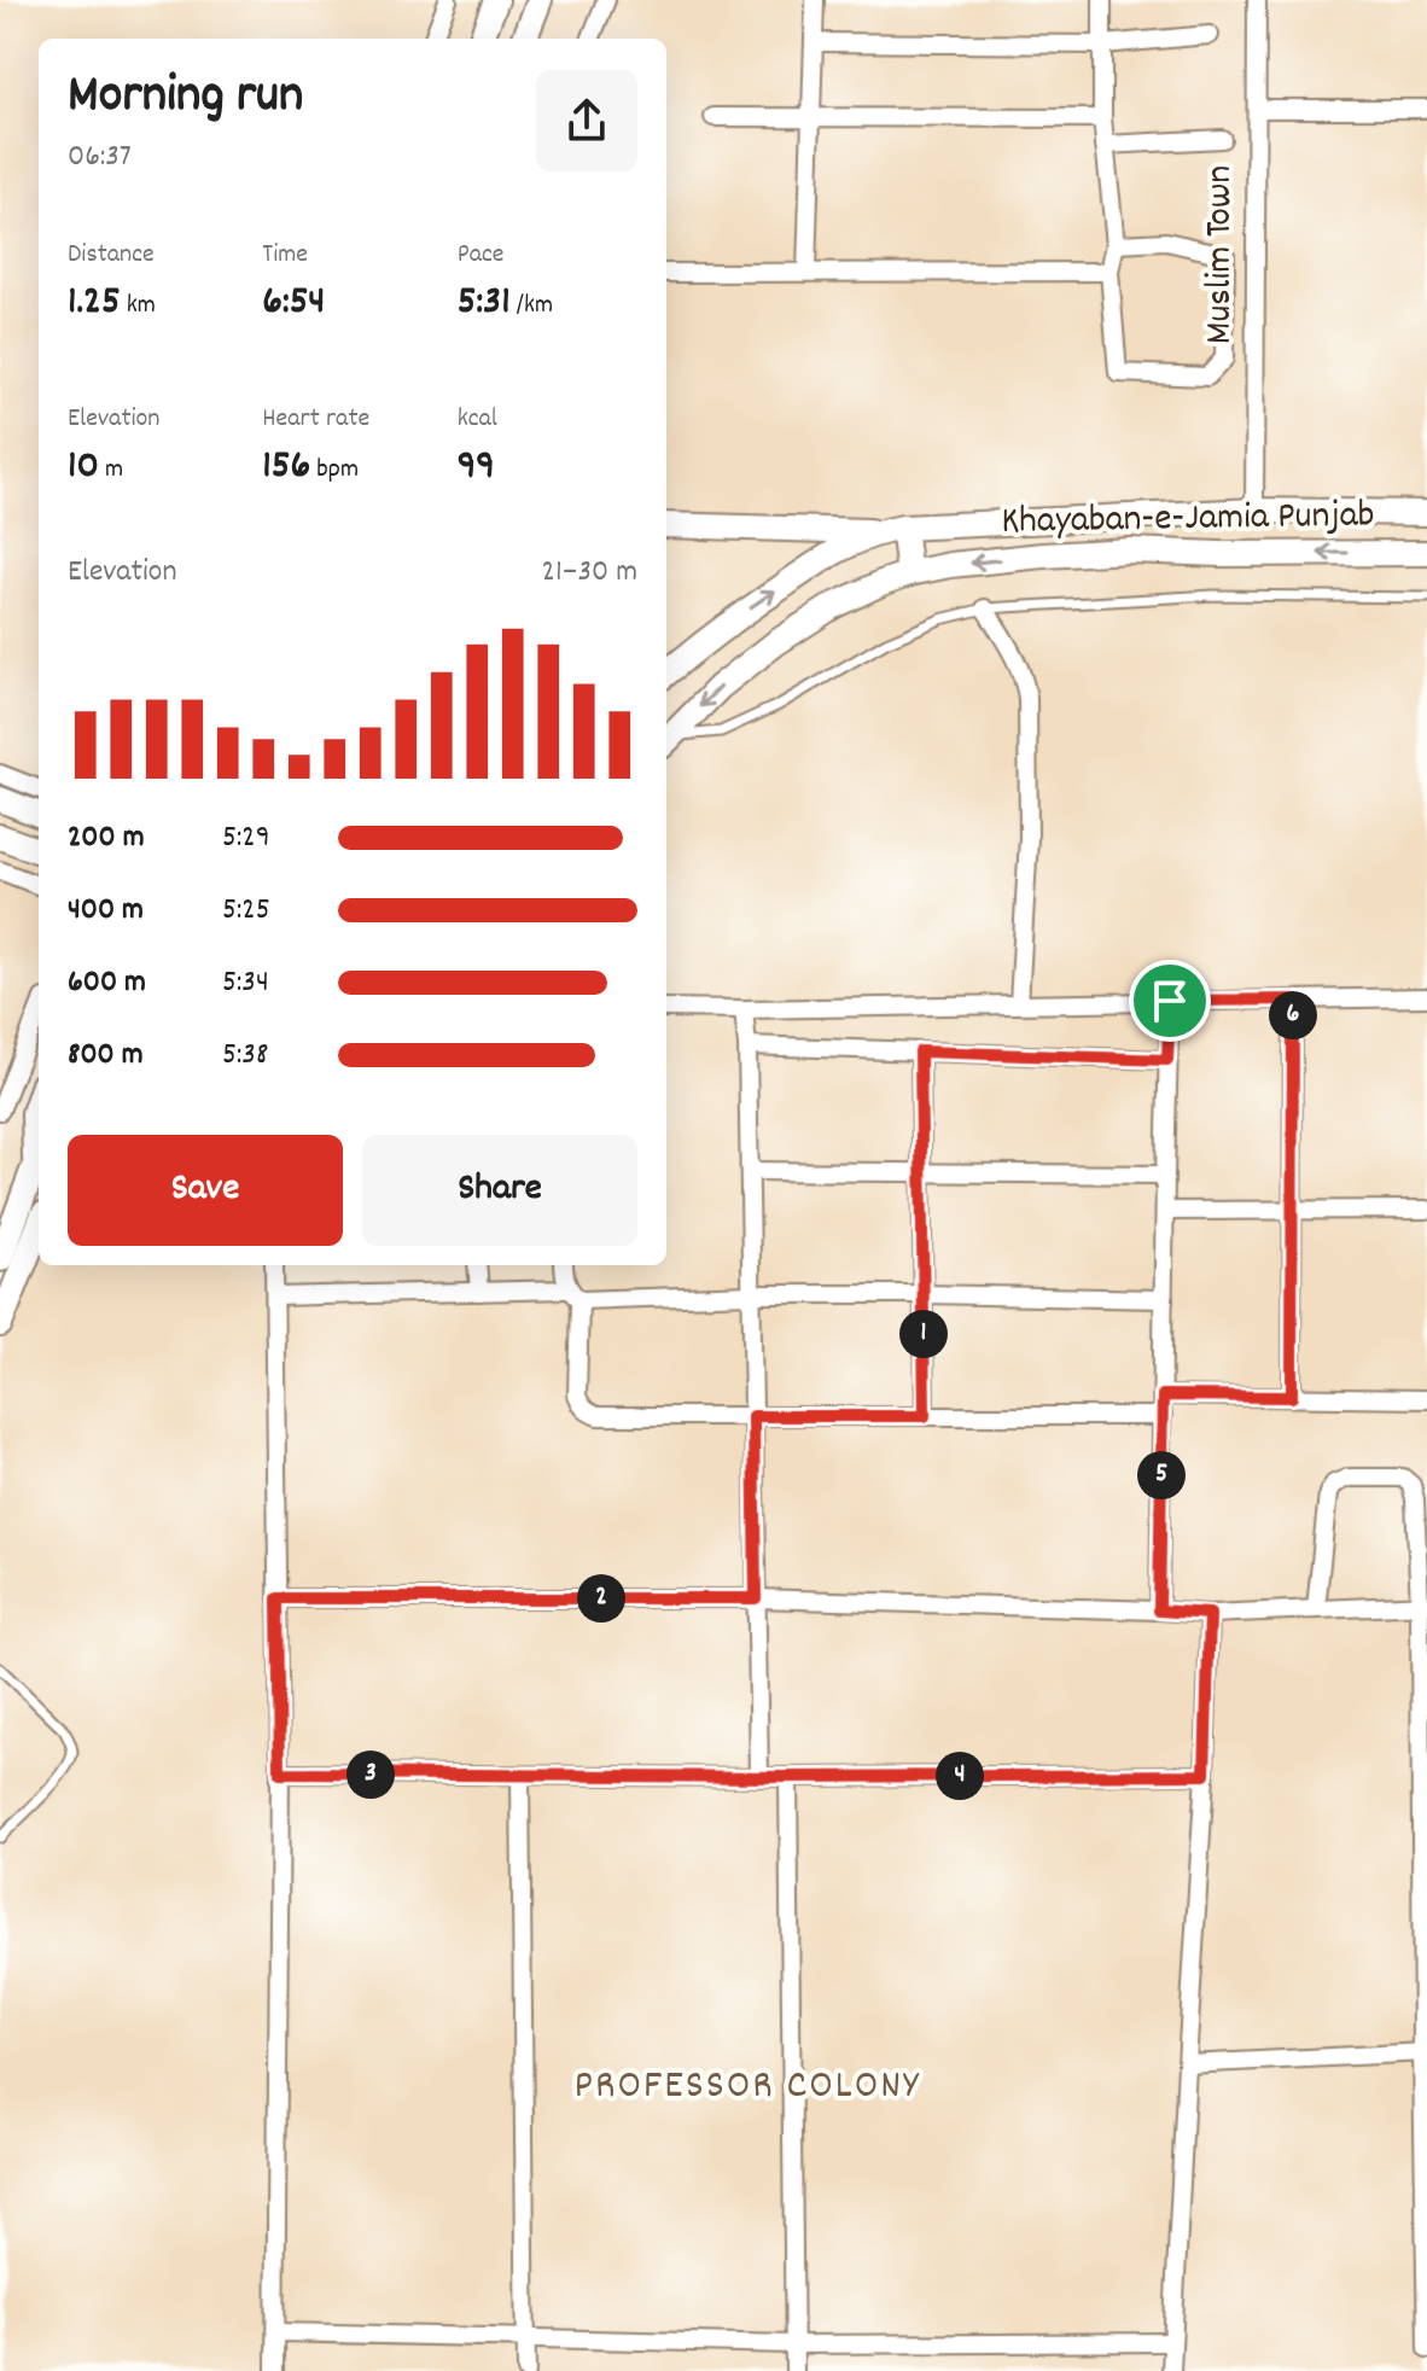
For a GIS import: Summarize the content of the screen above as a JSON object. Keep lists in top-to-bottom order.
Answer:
{
  "streets": {
    "main road": ["Khayaban-e-Jamia Punjab"],
    "street": ["Muslim Town"]
  },
  "crossings": [
    ["Muslim Town", "Khayaban-e-Jamia Punjab"]
  ],
  "districts": ["PROFESSOR COLONY"],
  "page": {
    "heading": ["Morning run", "06:37"],
    "stats": [
      ["Distance", "1.25 km"],
      ["Time", "6:54"],
      ["Pace", "5:31 /km"],
      ["Elevation", "10 m"],
      ["Heart rate", "156 bpm"],
      ["kcal", "99"]
    ],
    "chart": ["Elevation", "21–30 m"],
    "list": [
      {
        "name": "200 m",
        "note": "5:29"
      },
      {
        "name": "400 m",
        "note": "5:25"
      },
      {
        "name": "600 m",
        "note": "5:34"
      },
      {
        "name": "800 m",
        "note": "5:38"
      }
    ],
    "pins": [
      "6",
      "1",
      "5",
      "2",
      "3",
      "4"
    ],
    "buttons": ["Save", "Share"]
  }
}
